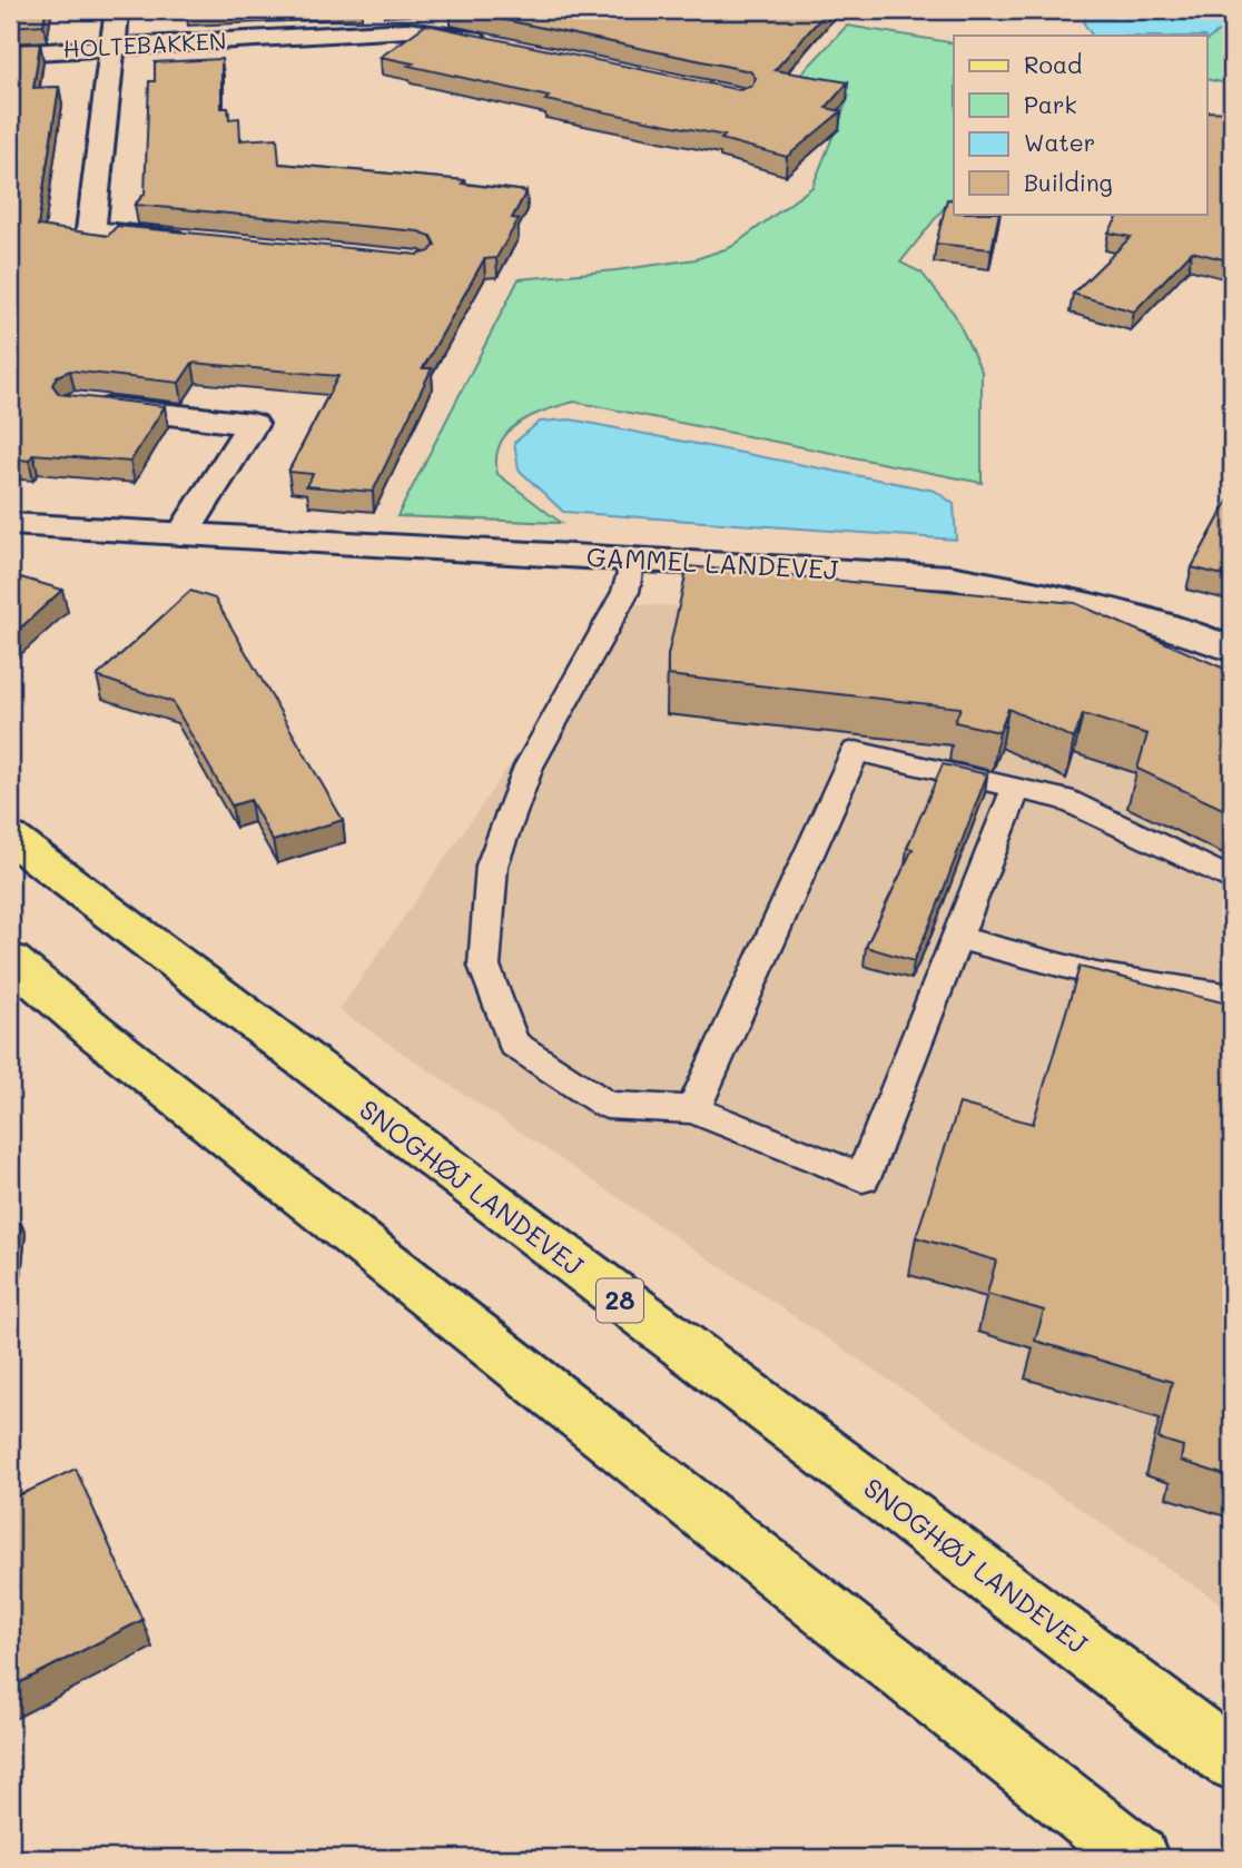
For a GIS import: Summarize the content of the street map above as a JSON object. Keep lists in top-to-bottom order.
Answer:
{
  "streets": {
    "main road": ["SNOGHØJ LANDEVEJ", "28"],
    "street": ["HOLTEBAKKEN", "GAMMEL LANDEVEJ"]
  },
  "legend": [
    "Road",
    "Park",
    "Water",
    "Building"
  ]
}
